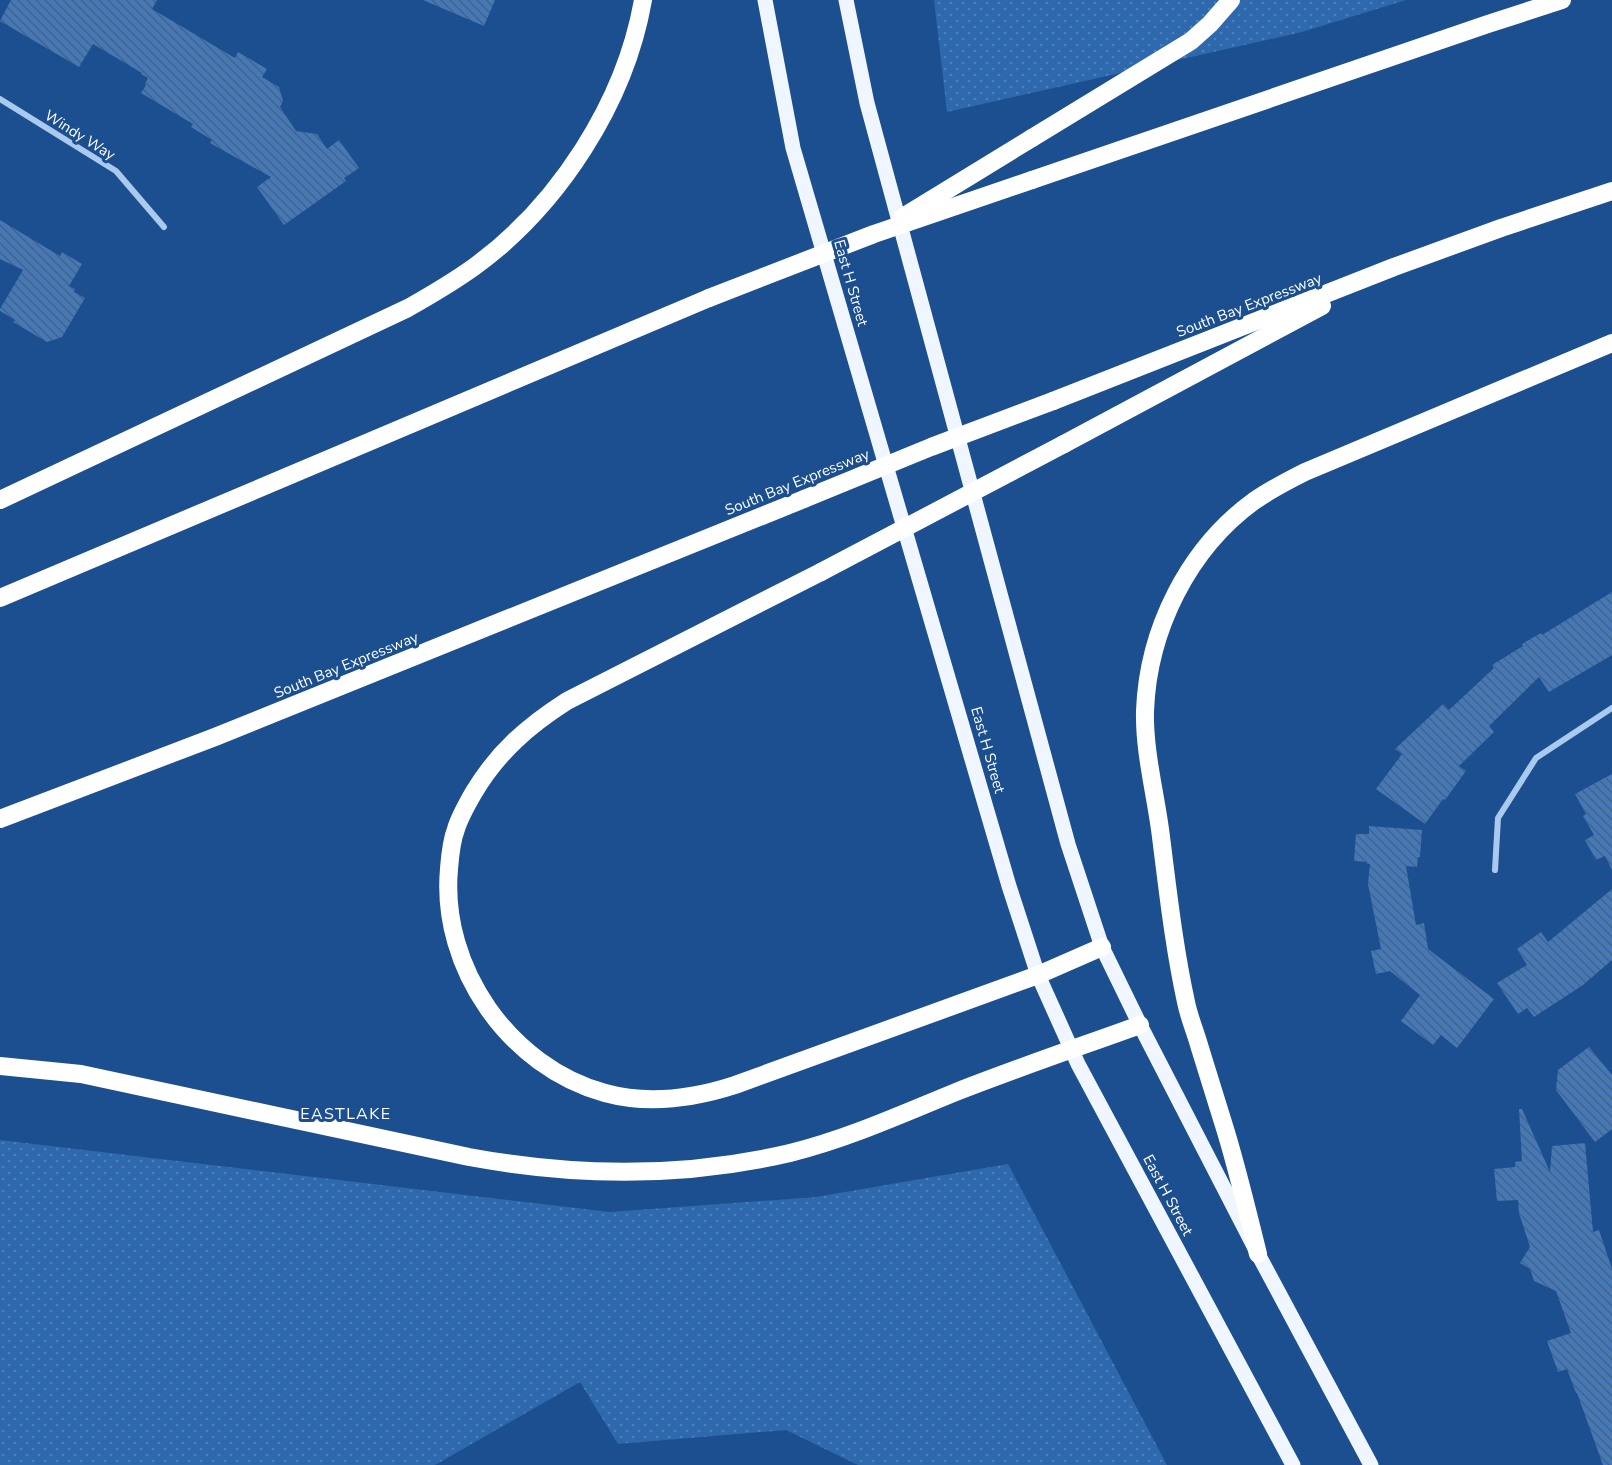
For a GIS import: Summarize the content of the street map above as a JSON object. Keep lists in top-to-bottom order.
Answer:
{
  "streets": {
    "highway": ["South Bay Expressway"],
    "main road": ["East H Street"],
    "street": ["Windy Way"]
  },
  "districts": ["EASTLAKE"]
}
